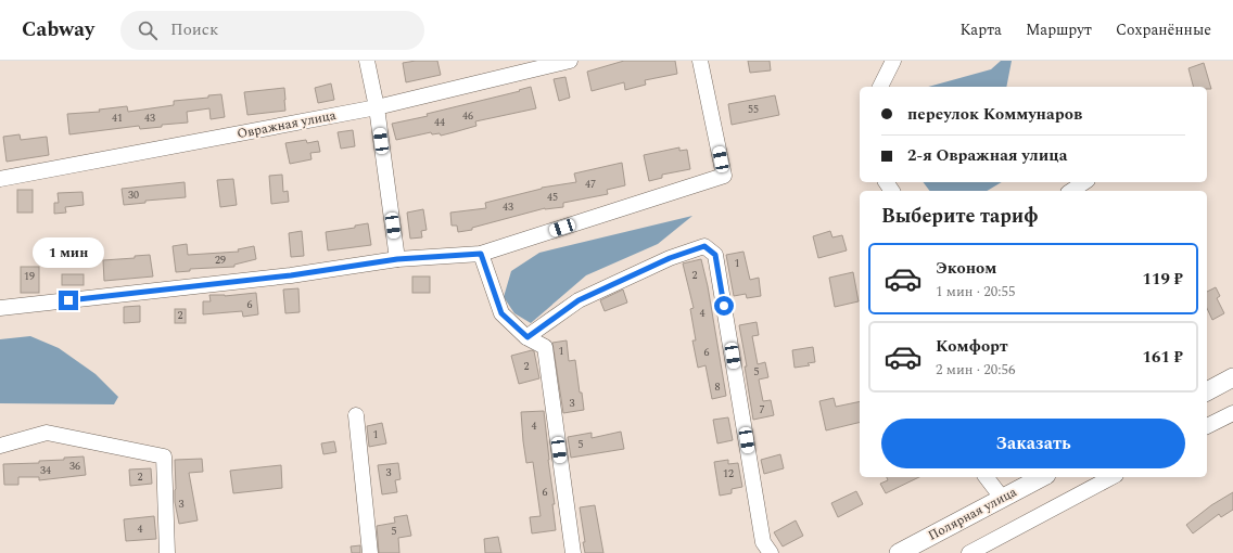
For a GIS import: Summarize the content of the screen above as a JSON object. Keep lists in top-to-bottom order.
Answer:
{
  "streets": {
    "street": ["Овражная улица", "Полярная улица"]
  },
  "house_numbers": [
    "55",
    "46",
    "41",
    "43",
    "44",
    "47",
    "30",
    "45",
    "43",
    "29",
    "1",
    "2",
    "19",
    "6",
    "4",
    "2",
    "1",
    "6",
    "2",
    "5",
    "8",
    "3",
    "7",
    "4",
    "1",
    "5",
    "36",
    "34",
    "3",
    "12",
    "2",
    "6",
    "3",
    "4",
    "5"
  ],
  "page": {
    "header": "Cabway",
    "search": "Поиск",
    "nav": ["Карта", "Маршрут", "Сохранённые"],
    "banner": ["переулок Коммунаров", "2-я Овражная улица"],
    "heading": "Выберите тариф",
    "bubble": "1 мин",
    "list": [
      {
        "name": "Эконом",
        "note": "1 мин · 20:55",
        "value": "119 ₽"
      },
      {
        "name": "Комфорт",
        "note": "2 мин · 20:56",
        "value": "161 ₽"
      }
    ],
    "buttons": "Заказать"
  }
}
